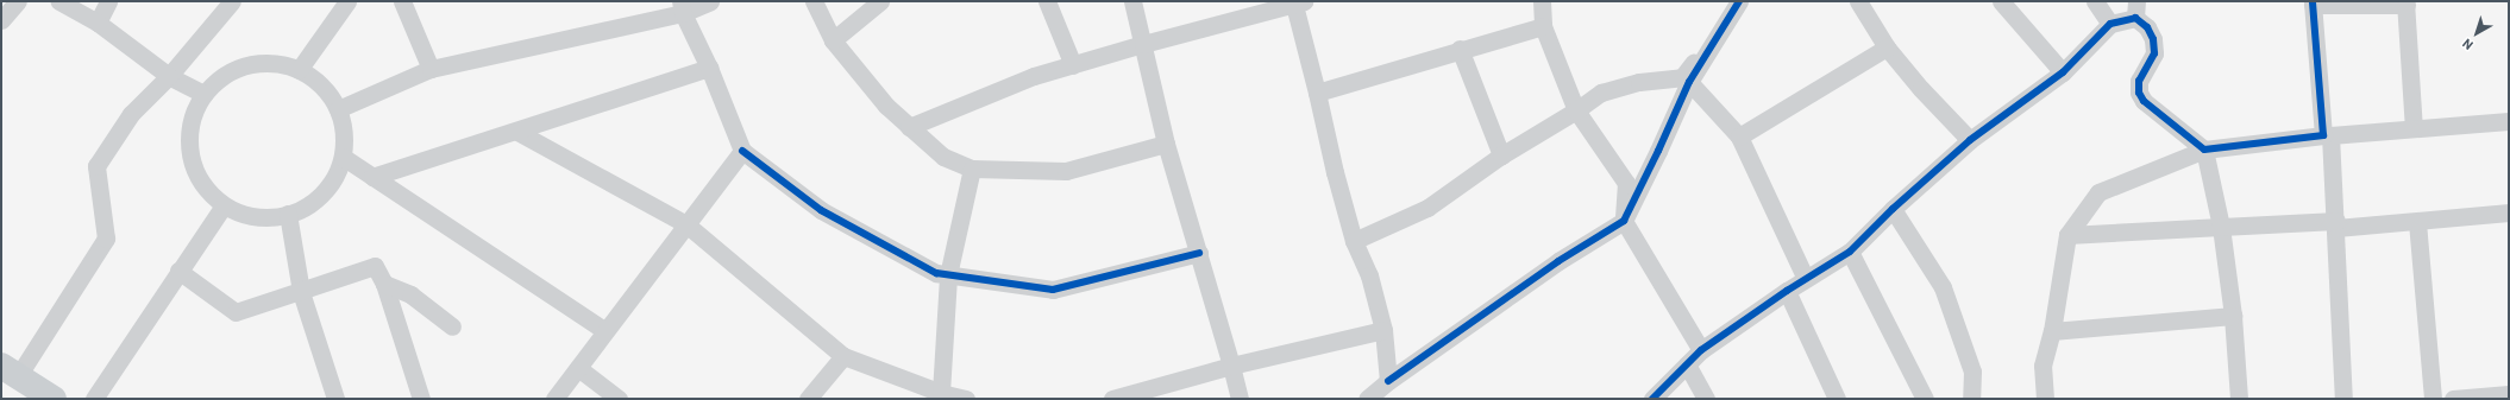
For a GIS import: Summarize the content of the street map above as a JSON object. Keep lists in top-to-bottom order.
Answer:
{
  "north": "bottom left"
}
